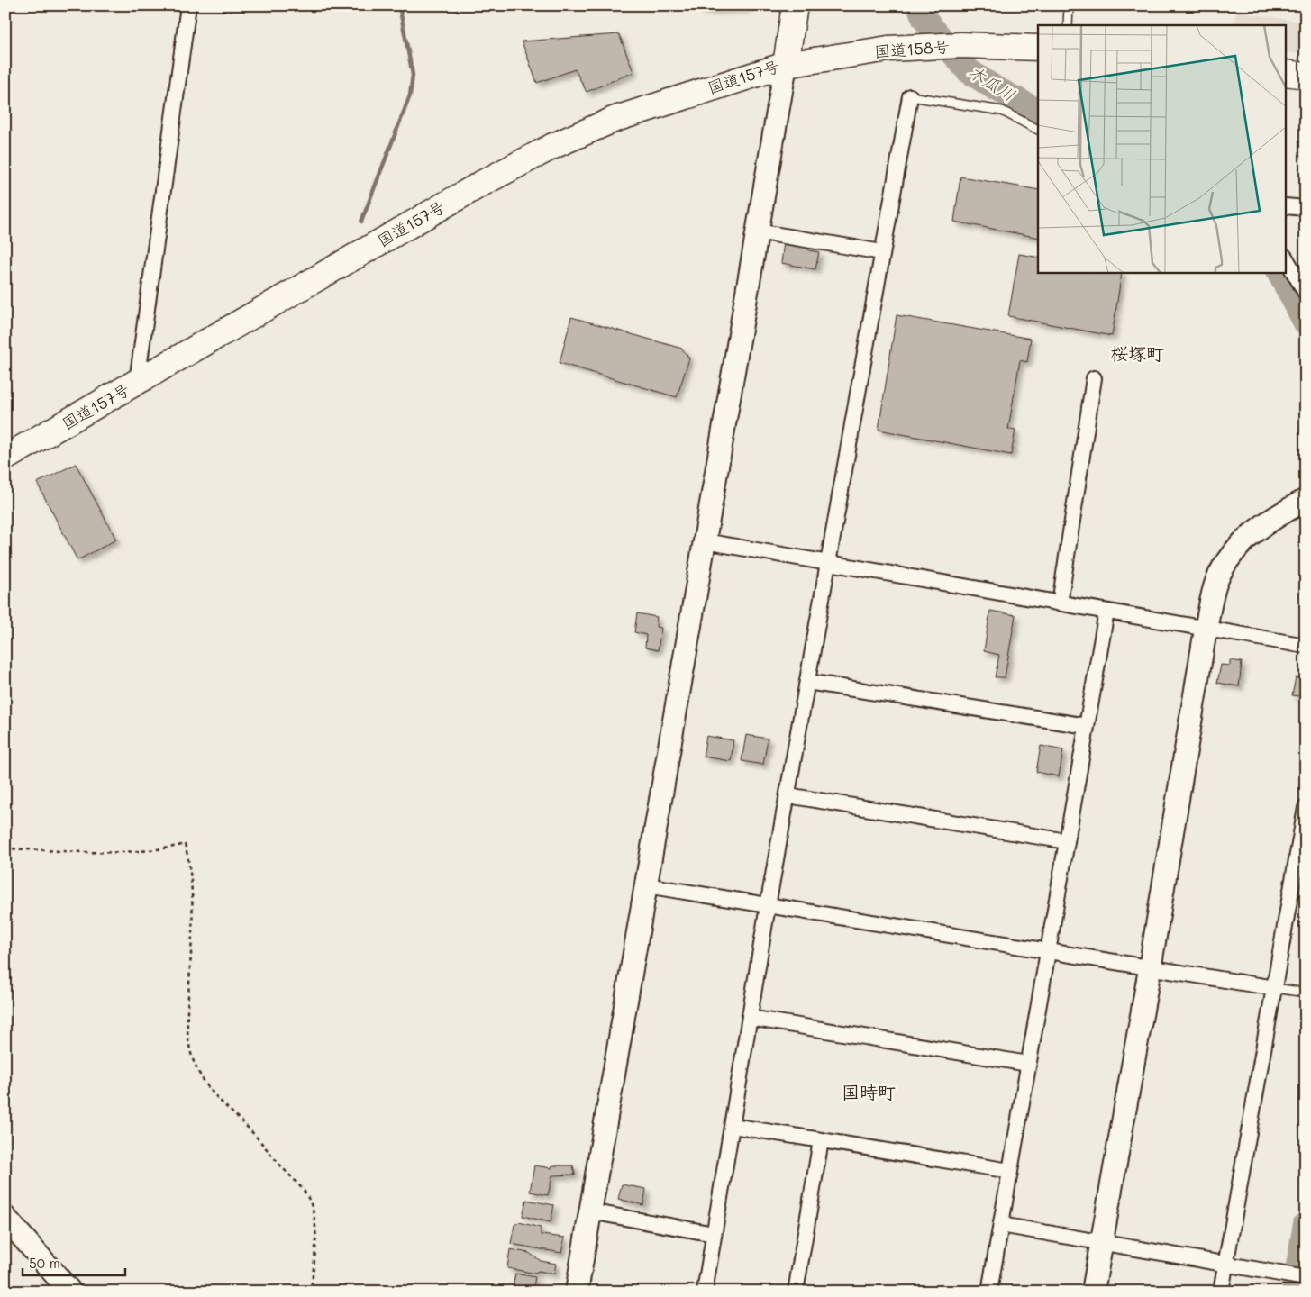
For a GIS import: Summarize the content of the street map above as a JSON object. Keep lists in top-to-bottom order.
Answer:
{
  "streets": {
    "highway": ["国道158号", "国道157号"]
  },
  "crossings": [
    ["国道158号", "国道157号"]
  ],
  "districts": ["桜塚町", "国時町"],
  "water": ["木瓜川"],
  "scale_bar": "50 m"
}
